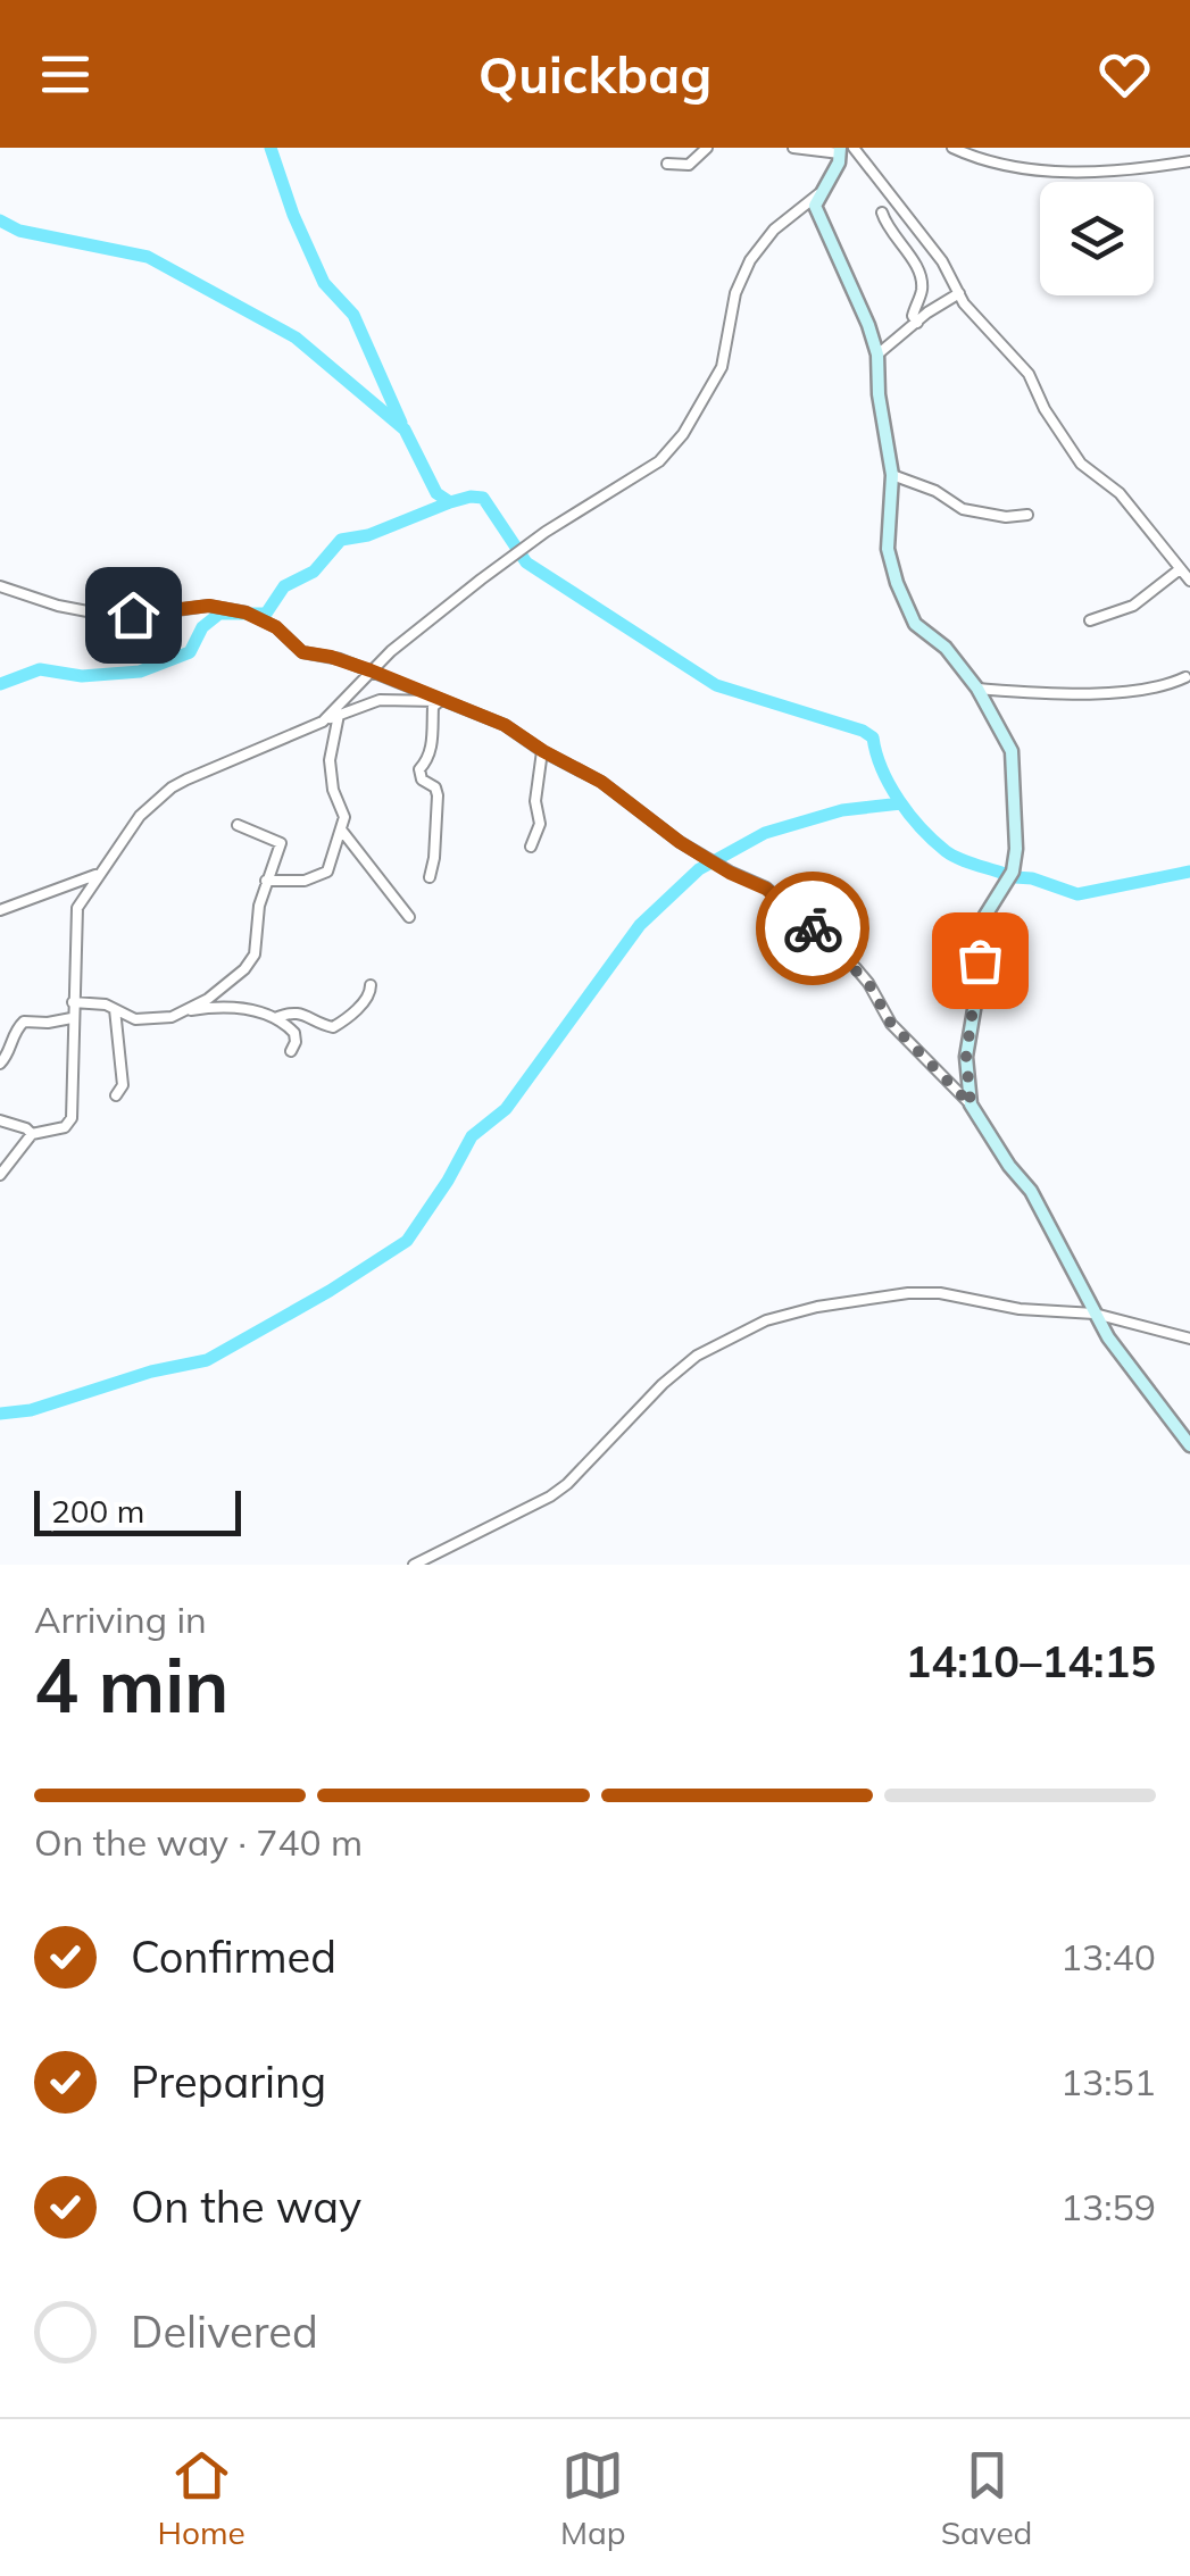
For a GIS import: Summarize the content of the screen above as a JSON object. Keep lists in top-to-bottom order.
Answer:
{
  "scale_bar": "200 m",
  "page": {
    "header": "Quickbag",
    "scale": "200 m",
    "heading": ["4 min", "Arriving in", "14:10–14:15"],
    "bar": "On the way · 740 m",
    "list": [
      ["Confirmed", "13:40"],
      ["Preparing", "13:51"],
      ["On the way", "13:59"],
      "Delivered"
    ],
    "tabs": ["Home", "Map", "Saved"]
  }
}
